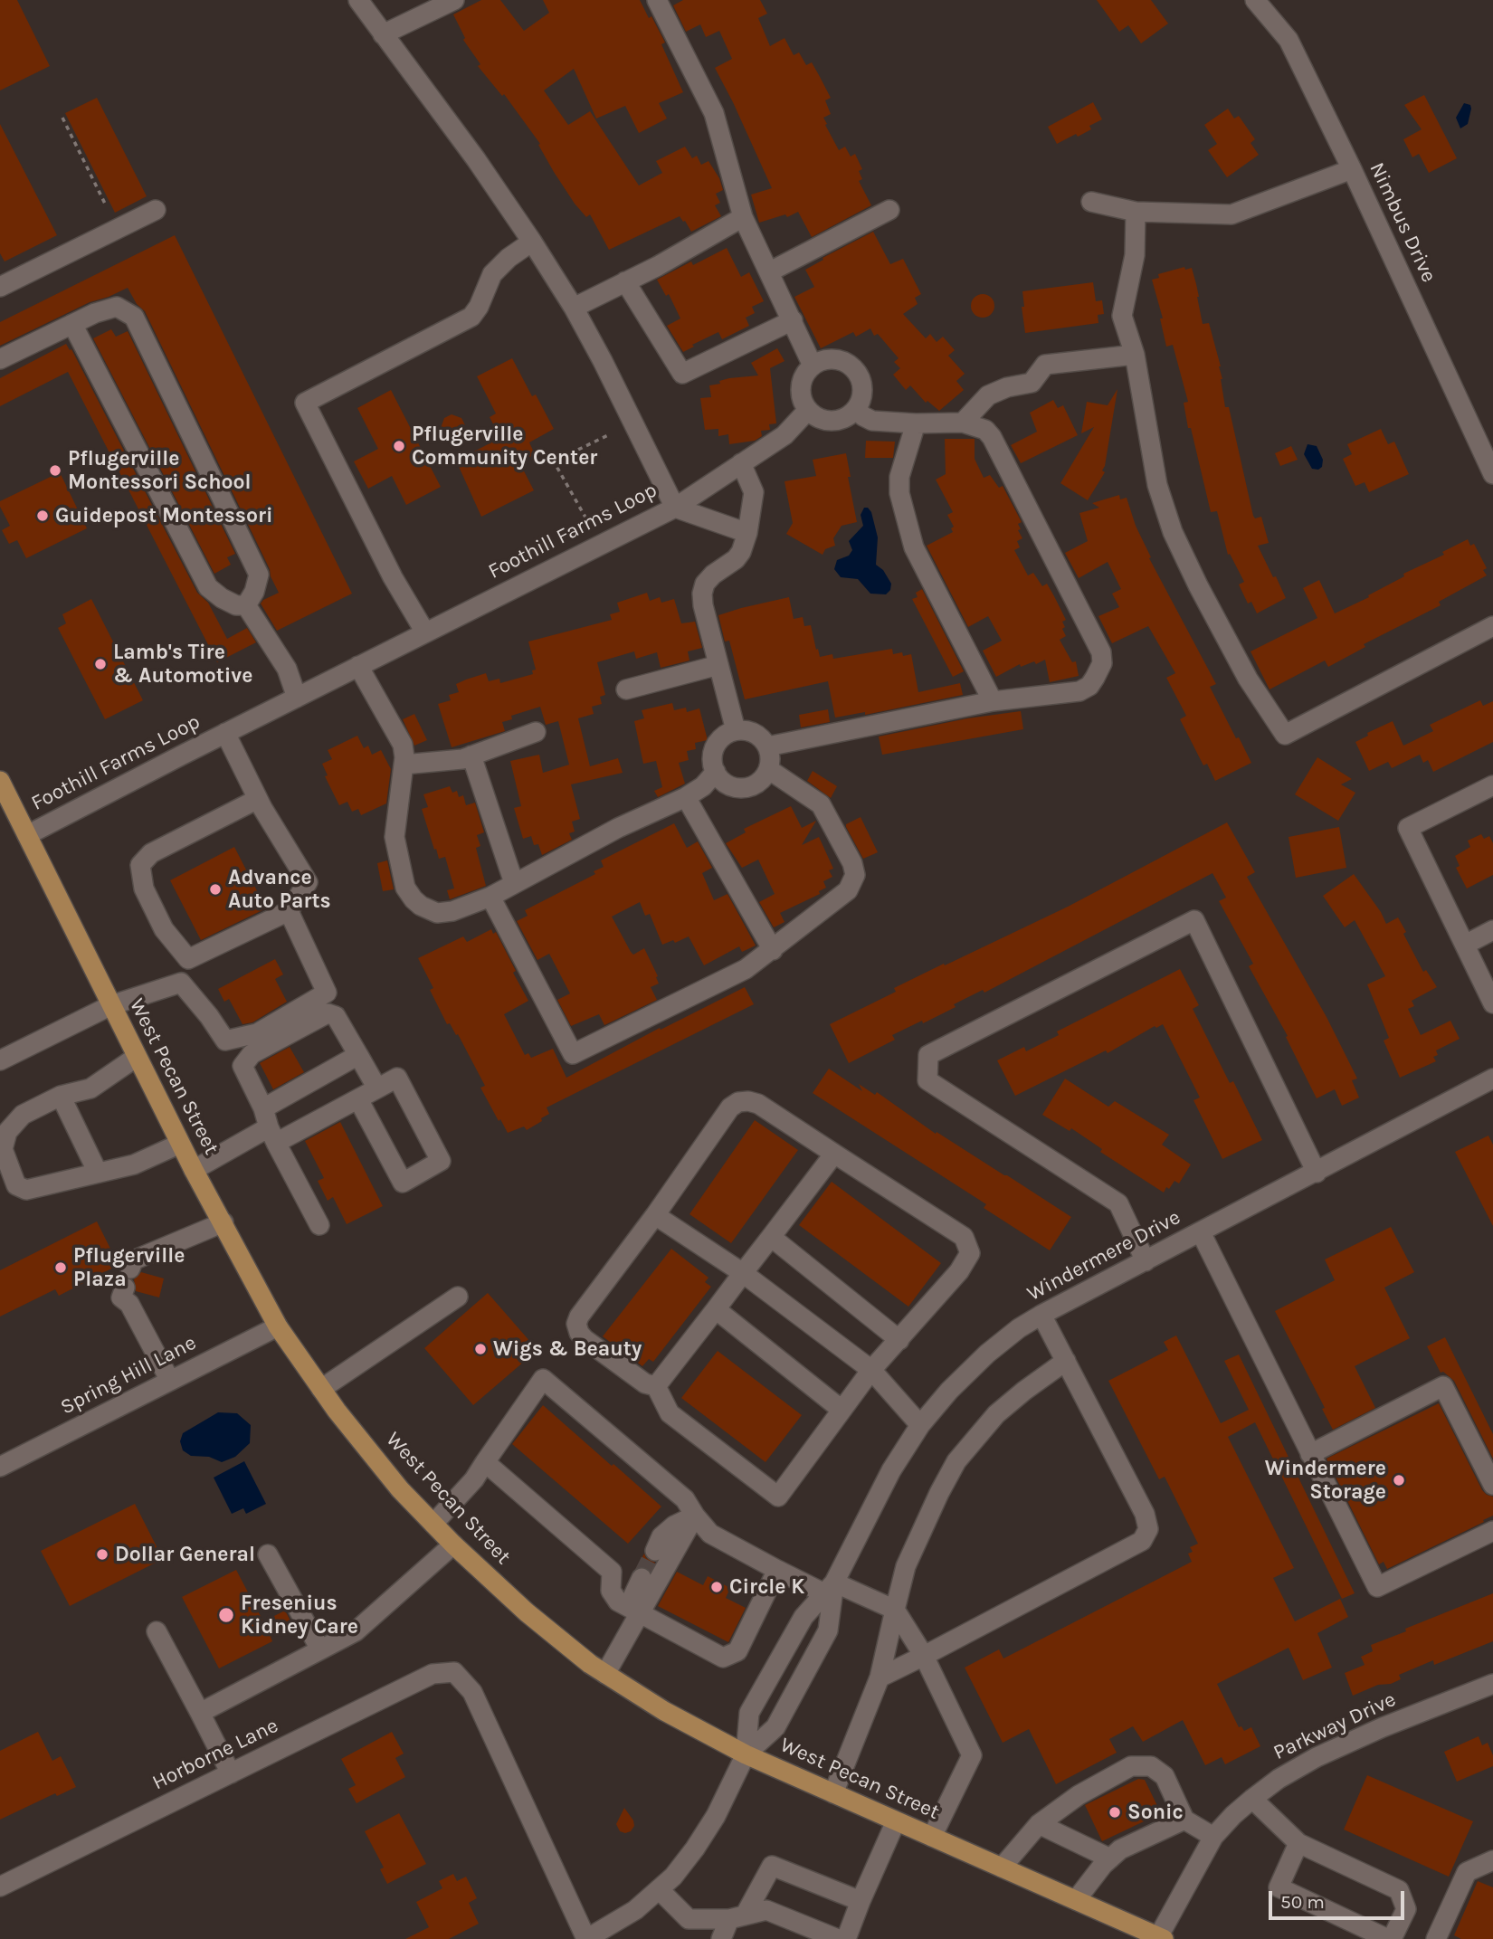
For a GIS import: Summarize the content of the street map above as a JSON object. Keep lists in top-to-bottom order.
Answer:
{
  "streets": {
    "main road": ["West Pecan Street"],
    "street": [
      "Nimbus Drive",
      "Foothill Farms Loop",
      "Windermere Drive",
      "Spring Hill Lane",
      "Parkway Drive",
      "Horborne Lane"
    ]
  },
  "crossings": [
    ["Foothill Farms Loop", "West Pecan Street"],
    ["West Pecan Street", "Windermere Drive"],
    ["West Pecan Street", "Spring Hill Lane"],
    ["West Pecan Street", "Parkway Drive"],
    ["Windermere Drive", "Horborne Lane"]
  ],
  "places": [
    "Pflugerville Community Center",
    "Pflugerville Montessori School",
    "Guidepost Montessori",
    "Lamb's Tire & Automotive",
    "Advance Auto Parts",
    "Pflugerville Plaza",
    "Wigs & Beauty",
    "Windermere Storage",
    "Dollar General",
    "Circle K",
    "Fresenius Kidney Care",
    "Sonic"
  ],
  "scale_bar": "50 m"
}
